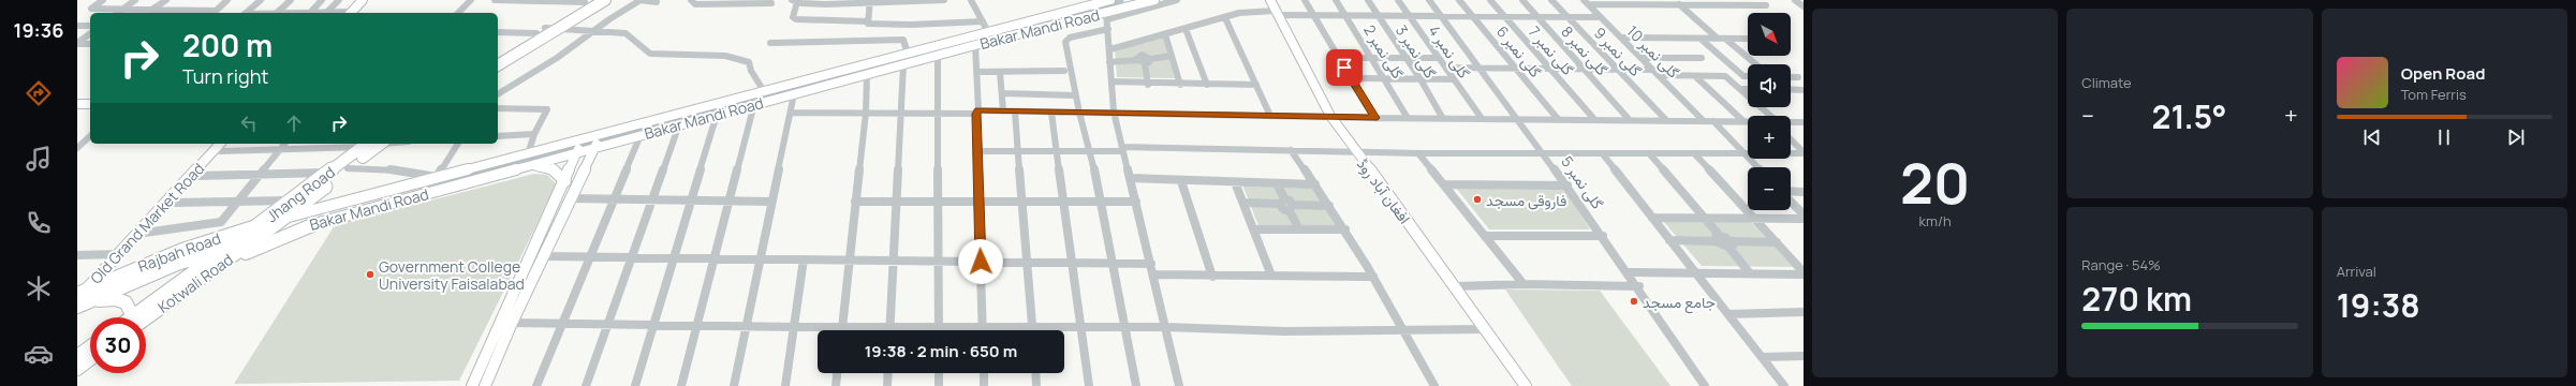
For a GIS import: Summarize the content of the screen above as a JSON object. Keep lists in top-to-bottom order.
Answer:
{
  "streets": {
    "highway": ["Jhang Road"],
    "main road": [
      "Bakar Mandi Road",
      "افغان آباد روڈ",
      "Old Grand Market Road",
      "Rajbah Road",
      "Kotwali Road"
    ],
    "street": [
      "گلی نمبر 7",
      "گلی نمبر 8",
      "گلی نمبر 2",
      "گلی نمبر 3",
      "گلی نمبر 4",
      "گلی نمبر 6",
      "گلی نمبر 9",
      "گلی نمبر 10",
      "گلی نمبر 5"
    ]
  },
  "crossings": [
    ["Bakar Mandi Road", "Jhang Road"],
    ["Bakar Mandi Road", "Rajbah Road"],
    ["Bakar Mandi Road", "Kotwali Road"],
    ["Jhang Road", "Rajbah Road"],
    ["Jhang Road", "Kotwali Road"],
    ["Old Grand Market Road", "Rajbah Road"],
    ["Rajbah Road", "Kotwali Road"]
  ],
  "places": ["فاروقی مسجد", "Government College University Faisalabad", "جامع مسجد"],
  "north": "bottom right",
  "page": {
    "tabs": "19:36",
    "tile": [
      ["20", "km/h"],
      "Climate",
      ["Range · 54%", "270 km"],
      ["Arrival", "19:38"]
    ],
    "map_buttons": ["+", "−"],
    "turn": ["200 m", "Turn right"],
    "song": ["Open Road", "Tom Ferris"],
    "heat": ["−", "21.5°", "+"],
    "limit": "30",
    "trip": "19:38 · 2 min · 650 m"
  }
}
